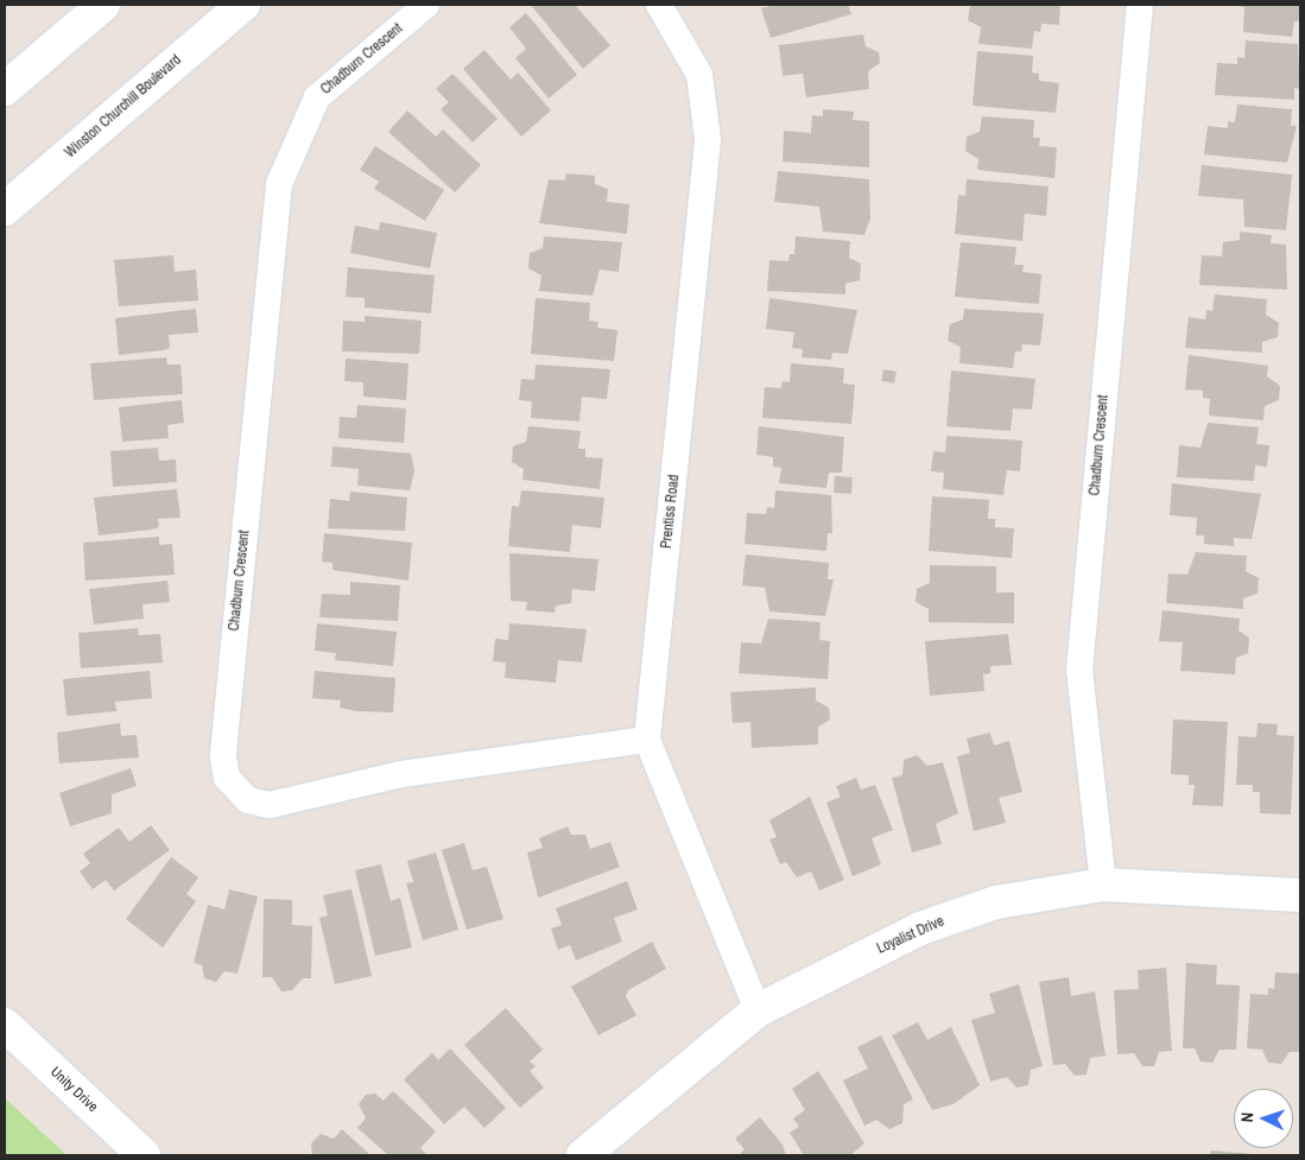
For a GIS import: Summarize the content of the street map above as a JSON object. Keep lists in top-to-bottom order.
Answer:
{
  "streets": {
    "street": [
      "Chadburn Crescent",
      "Winston Churchill Boulevard",
      "Prentiss Road",
      "Loyalist Drive",
      "Unity Drive"
    ]
  },
  "crossings": [
    ["Chadburn Crescent", "Prentiss Road"],
    ["Chadburn Crescent", "Loyalist Drive"],
    ["Prentiss Road", "Loyalist Drive"]
  ],
  "north": "left"
}
